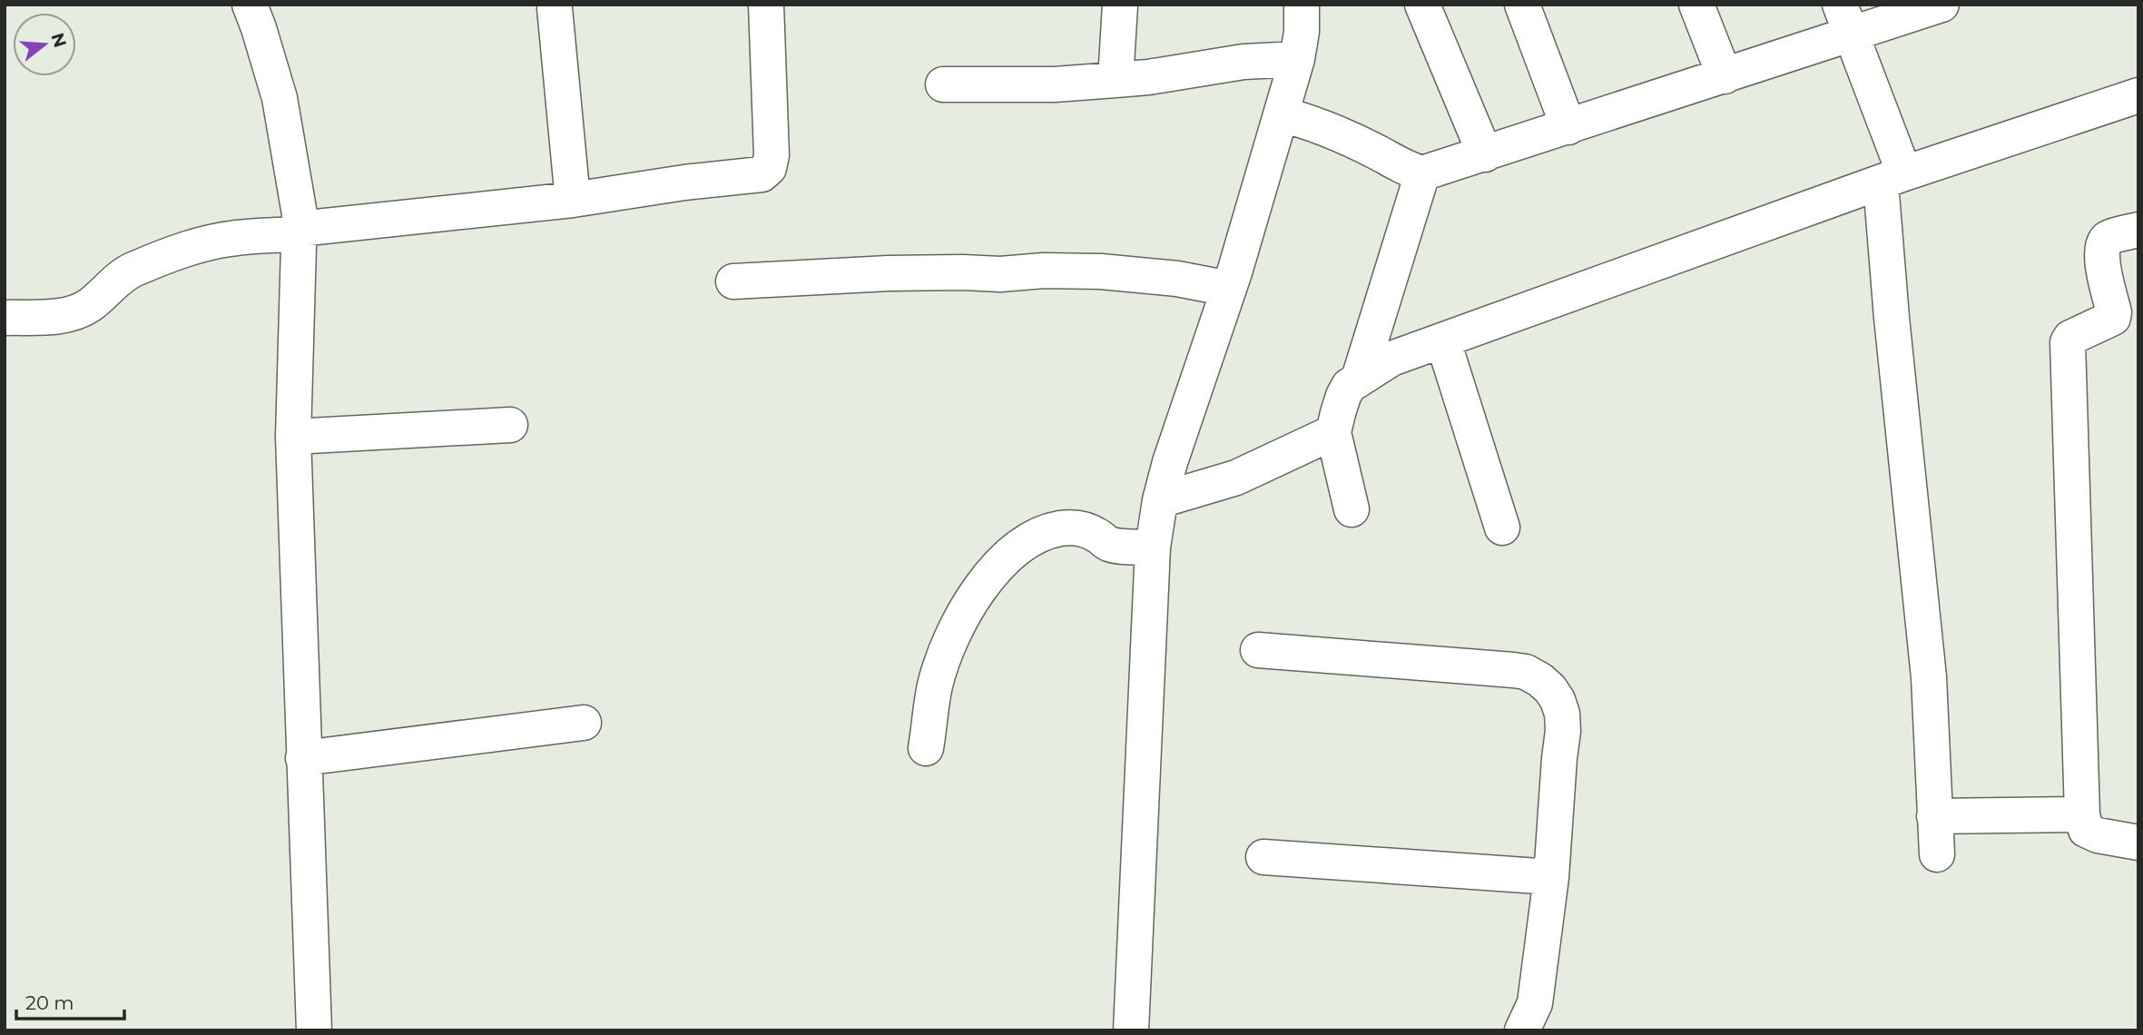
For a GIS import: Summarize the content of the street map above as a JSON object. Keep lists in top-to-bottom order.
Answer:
{
  "scale_bar": "20 m",
  "north": "right"
}
